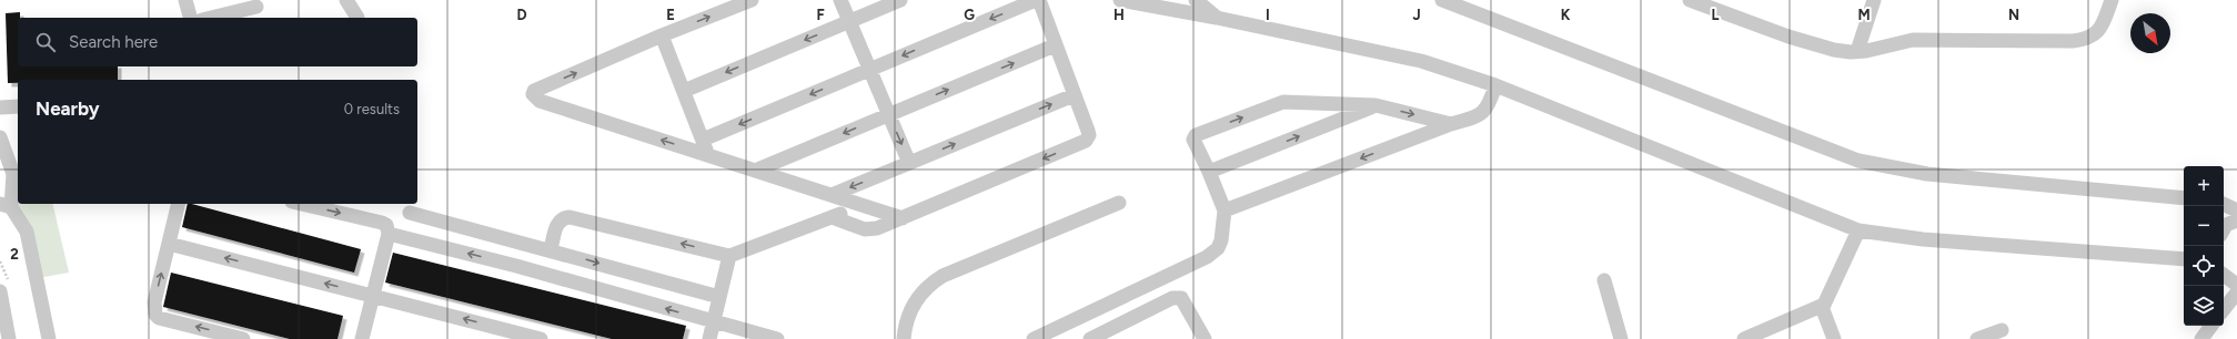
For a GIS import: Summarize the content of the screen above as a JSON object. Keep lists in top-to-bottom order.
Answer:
{
  "north": "bottom right",
  "page": {
    "search": "Search here",
    "heading": ["Nearby", "0 results"],
    "map_buttons": ["+", "−"]
  },
  "grid": {
    "columns": [
      "D",
      "E",
      "F",
      "G",
      "H",
      "I",
      "J",
      "K",
      "L",
      "M",
      "N"
    ],
    "rows": ["2"]
  }
}
